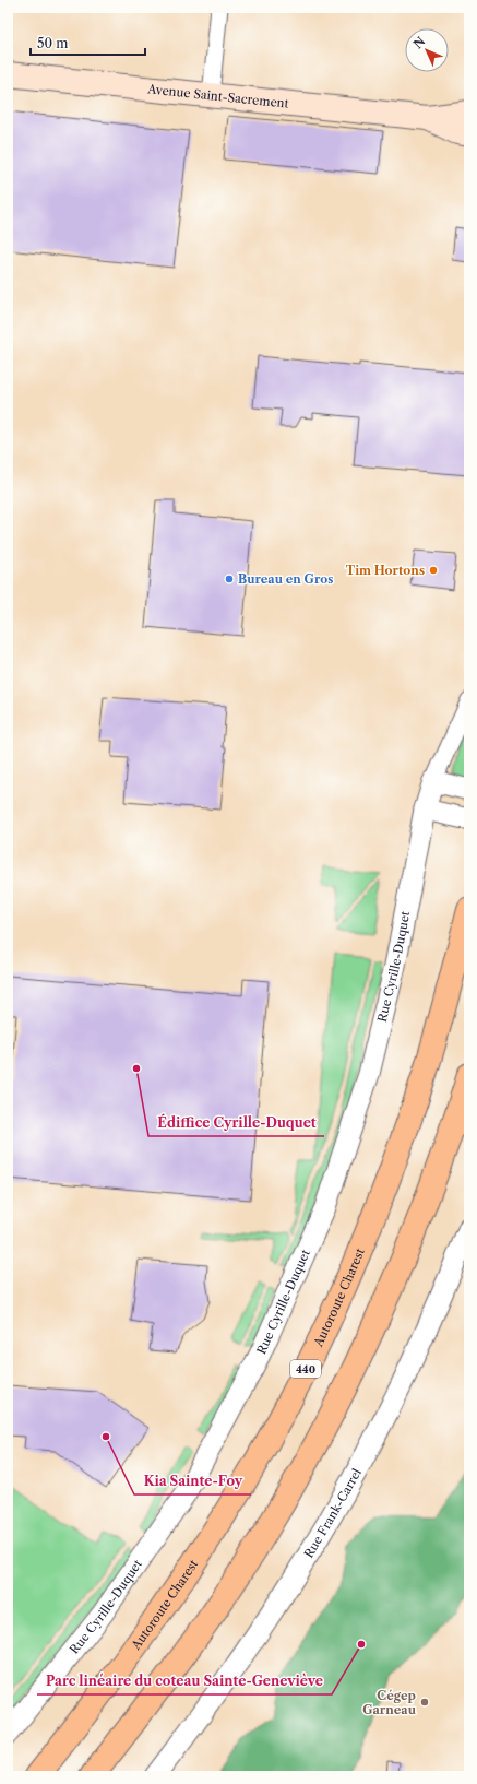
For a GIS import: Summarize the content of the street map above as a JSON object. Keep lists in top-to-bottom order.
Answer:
{
  "streets": {
    "highway": ["Autoroute Charest", "440"],
    "main road": ["Avenue Saint-Sacrement"],
    "street": ["Rue Cyrille-Duquet", "Rue Frank-Carrel"]
  },
  "places": [
    "Tim Hortons",
    "Bureau en Gros",
    "Édiffice Cyrille-Duquet",
    "Kia Sainte-Foy",
    "Parc linéaire du coteau Sainte-Geneviève",
    "Cégep Garneau"
  ],
  "scale_bar": "50 m",
  "north": "top left"
}
